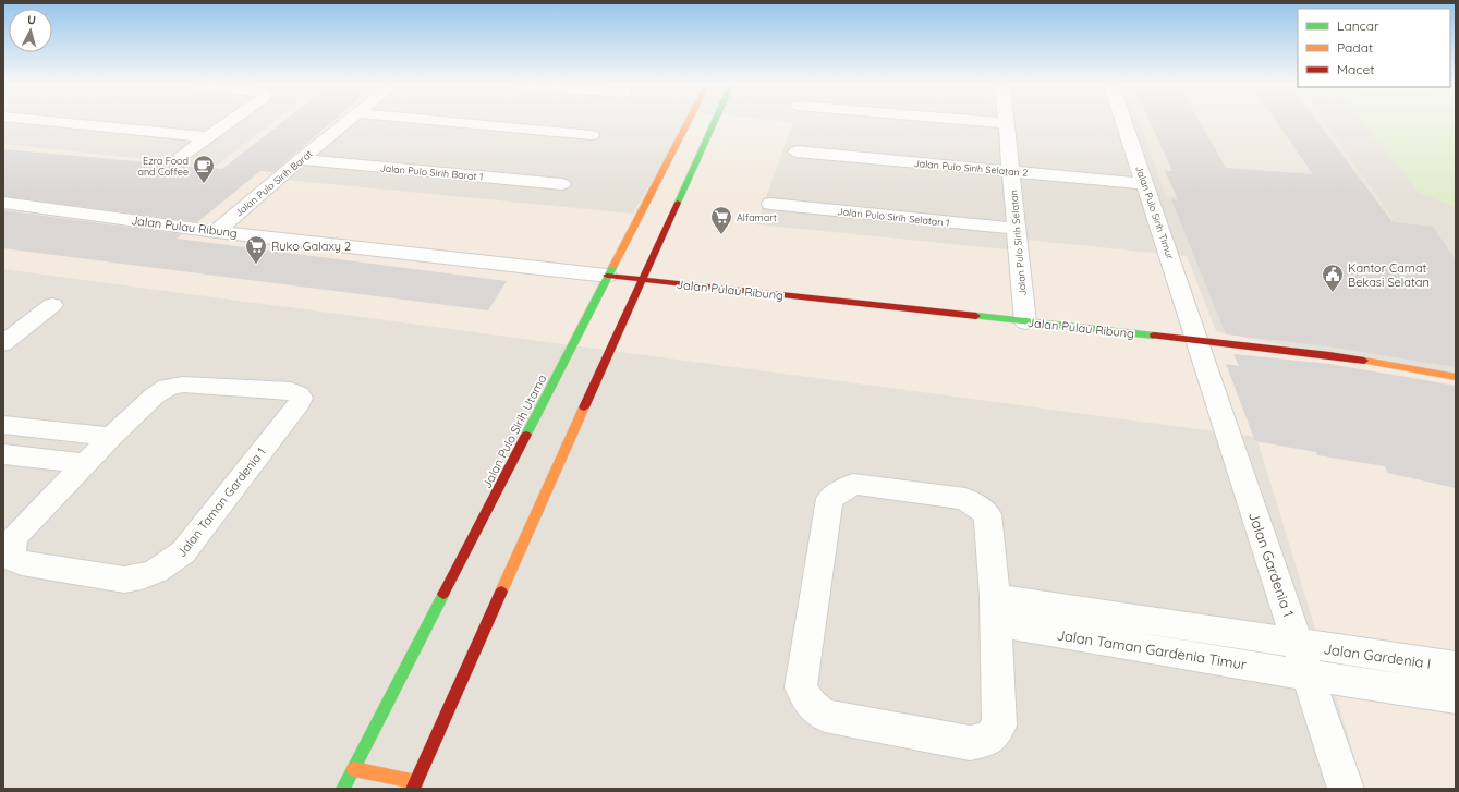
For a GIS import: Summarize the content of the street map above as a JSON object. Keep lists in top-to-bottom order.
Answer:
{
  "streets": {
    "main road": ["Jalan Pulau Ribung", "Jalan Pulo Sirih Utama"],
    "street": [
      "Jalan Pulo Sirih Selatan 2",
      "Jalan Pulo Sirih Barat 1",
      "Jalan Pulo Sirih Barat",
      "Jalan Pulo Sirih Timur",
      "Jalan Pulo Sirih Selatan 1",
      "Jalan Pulo Sirih Selatan",
      "Jalan Taman Gardenia 1",
      "Jalan Gardenia 1",
      "Jalan Taman Gardenia Timur",
      "Jalan Gardenia I"
    ]
  },
  "crossings": [
    ["Jalan Pulo Sirih Selatan 2", "Jalan Pulo Sirih Timur"],
    ["Jalan Pulo Sirih Selatan 2", "Jalan Pulo Sirih Selatan"],
    ["Jalan Pulo Sirih Barat 1", "Jalan Pulo Sirih Barat"],
    ["Jalan Pulo Sirih Barat", "Jalan Pulau Ribung"],
    ["Jalan Pulo Sirih Timur", "Jalan Pulau Ribung"],
    ["Jalan Pulo Sirih Timur", "Jalan Gardenia 1"],
    ["Jalan Pulo Sirih Selatan 1", "Jalan Pulo Sirih Selatan"],
    ["Jalan Pulau Ribung", "Jalan Pulo Sirih Selatan"],
    ["Jalan Pulau Ribung", "Jalan Pulo Sirih Utama"],
    ["Jalan Pulau Ribung", "Jalan Gardenia 1"],
    ["Jalan Gardenia 1", "Jalan Taman Gardenia Timur"],
    ["Jalan Gardenia 1", "Jalan Gardenia I"]
  ],
  "places": {
    "cafe": ["Ezra Food and Coffee"],
    "supermarket": ["Alfamart", "Ruko Galaxy 2"],
    "public building": ["Kantor Camat Bekasi Selatan"]
  },
  "legend": ["Lancar", "Padat", "Macet"],
  "north": "top"
}
